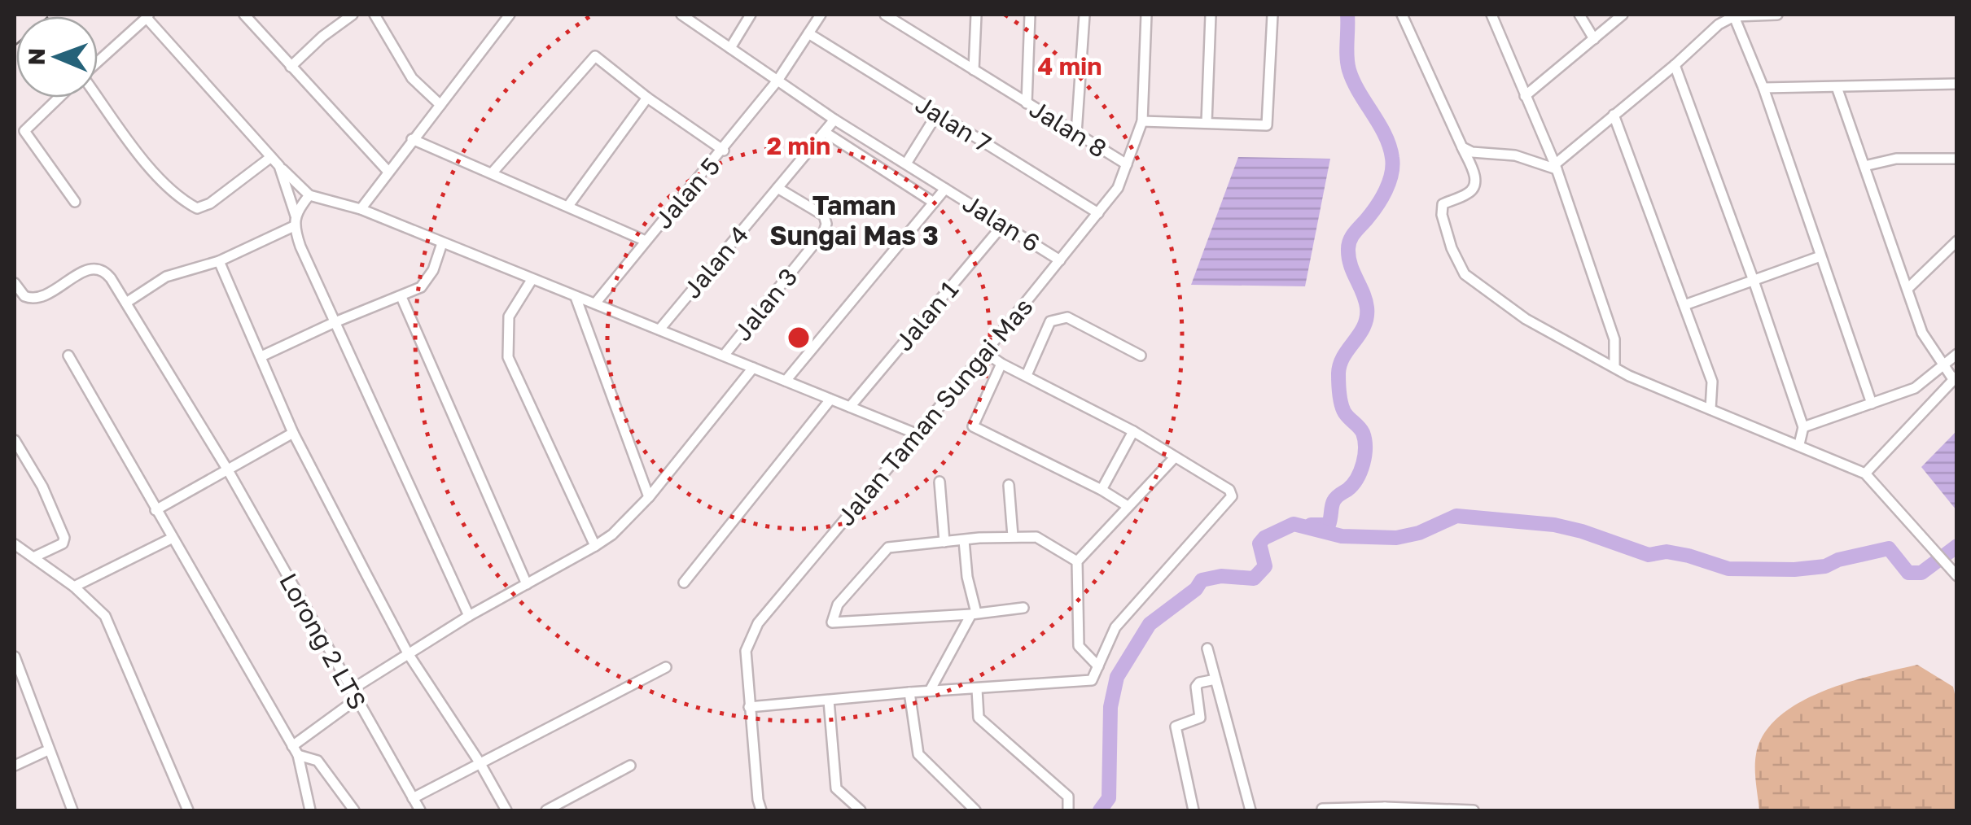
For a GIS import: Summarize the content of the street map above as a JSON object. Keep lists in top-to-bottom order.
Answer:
{
  "streets": {
    "street": [
      "Jalan 7",
      "Jalan 8",
      "Jalan 5",
      "Jalan 6",
      "Jalan 4",
      "Jalan 3",
      "Jalan 1",
      "Jalan Taman Sungai Mas",
      "Lorong 2 LTS"
    ]
  },
  "crossings": [
    ["Jalan 7", "Jalan 5"],
    ["Jalan 7", "Jalan Taman Sungai Mas"],
    ["Jalan 8", "Jalan Taman Sungai Mas"],
    ["Jalan 5", "Jalan 6"],
    ["Jalan 6", "Jalan 4"],
    ["Jalan 6", "Jalan 1"],
    ["Jalan 6", "Jalan Taman Sungai Mas"],
    ["Jalan 4", "Jalan 3"]
  ],
  "districts": ["Taman Sungai Mas 3"],
  "north": "left",
  "rings": ["4 min", "2 min"]
}
